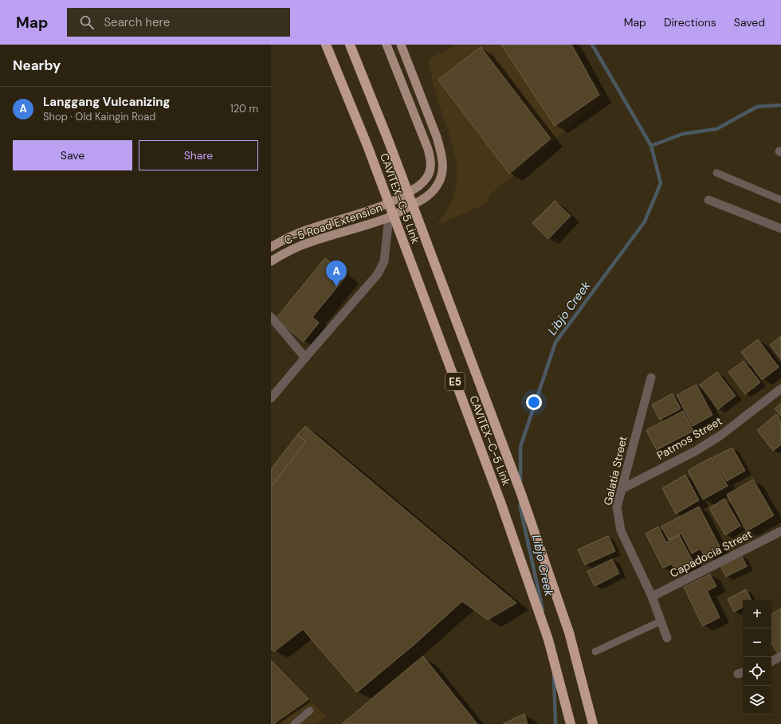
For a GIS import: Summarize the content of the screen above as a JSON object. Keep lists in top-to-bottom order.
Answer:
{
  "streets": {
    "highway": ["CAVITEX–C-5 Link", "E5"],
    "main road": ["C-5 Road Extension"],
    "street": ["Patmos Street", "Galatia Street", "Capadocia Street"]
  },
  "crossings": [
    ["Patmos Street", "Galatia Street"],
    ["Galatia Street", "Capadocia Street"]
  ],
  "water": ["Libjo Creek"],
  "page": {
    "header": "Map",
    "search": "Search here",
    "nav": ["Map", "Directions", "Saved"],
    "heading": "Nearby",
    "list": [
      {
        "mark": "A",
        "name": "Langgang Vulcanizing",
        "note": "Shop · Old Kaingin Road",
        "value": "120 m"
      }
    ],
    "buttons": ["Save", "Share"],
    "pins": "A",
    "map_buttons": ["+", "−"]
  }
}
